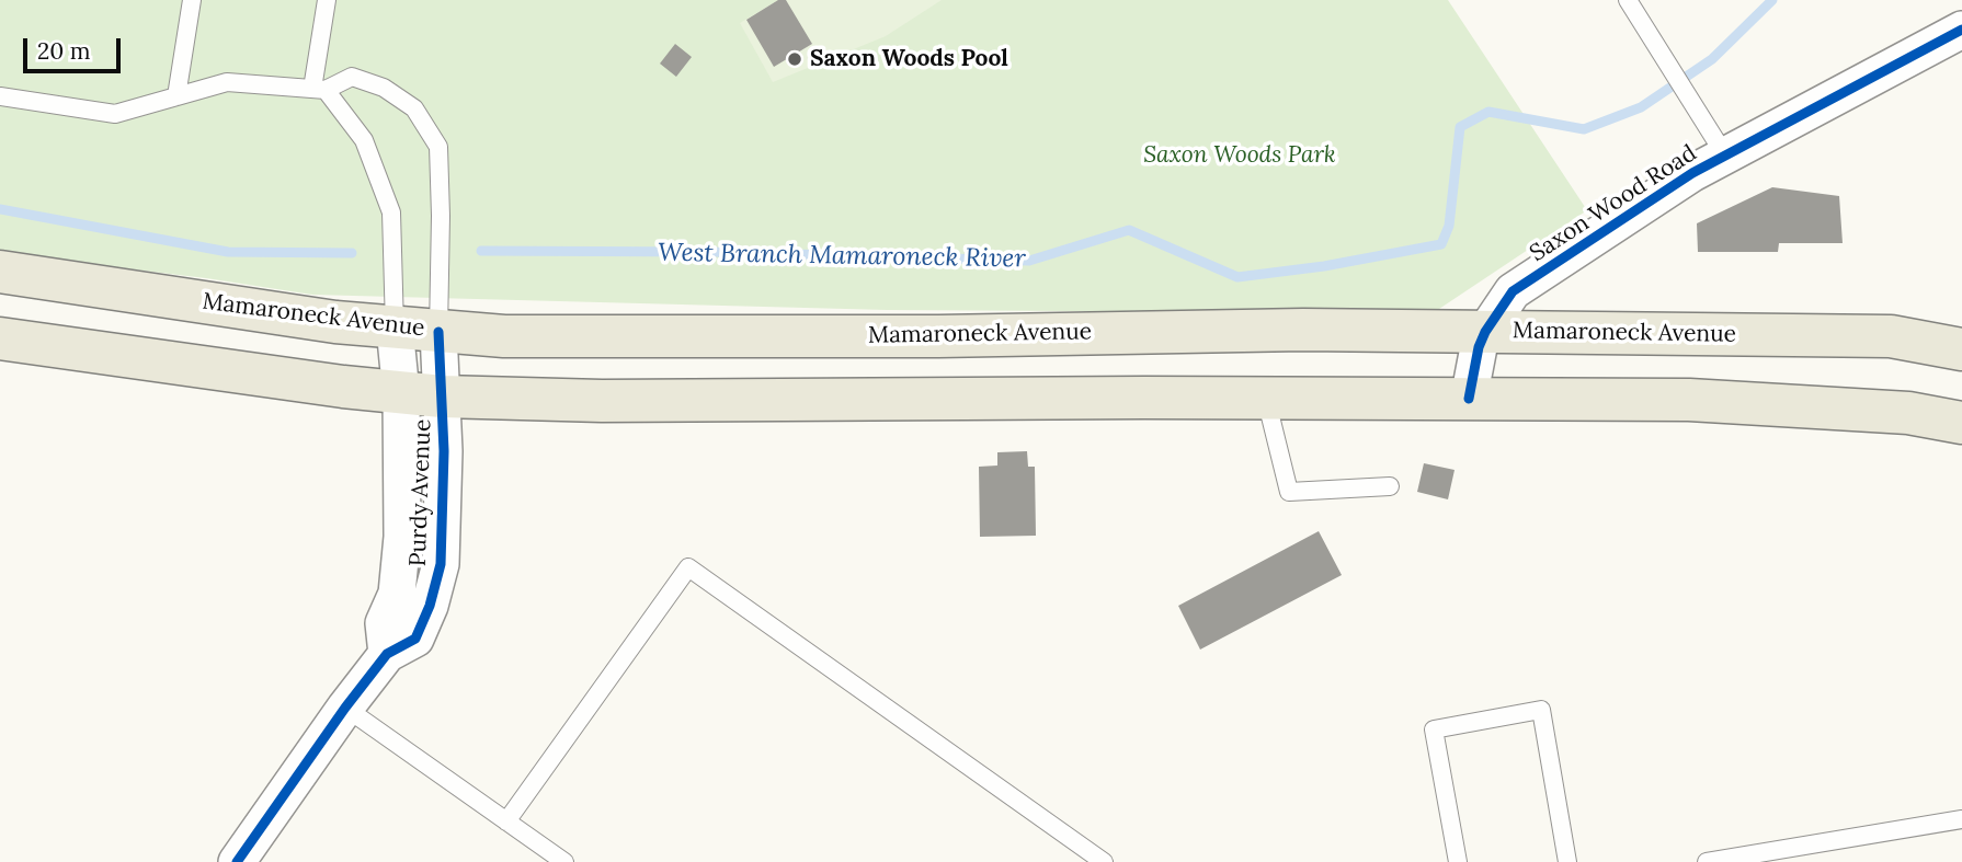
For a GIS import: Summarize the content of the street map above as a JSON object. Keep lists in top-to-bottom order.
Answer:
{
  "streets": {
    "main road": ["Mamaroneck Avenue"],
    "street": ["Saxon Wood Road", "Purdy Avenue"]
  },
  "crossings": [
    ["Saxon Wood Road", "Mamaroneck Avenue"],
    ["Mamaroneck Avenue", "Purdy Avenue"]
  ],
  "water": ["West Branch Mamaroneck River"],
  "parks": ["Saxon Woods Park"],
  "places": ["Saxon Woods Pool"],
  "scale_bar": "20 m"
}
